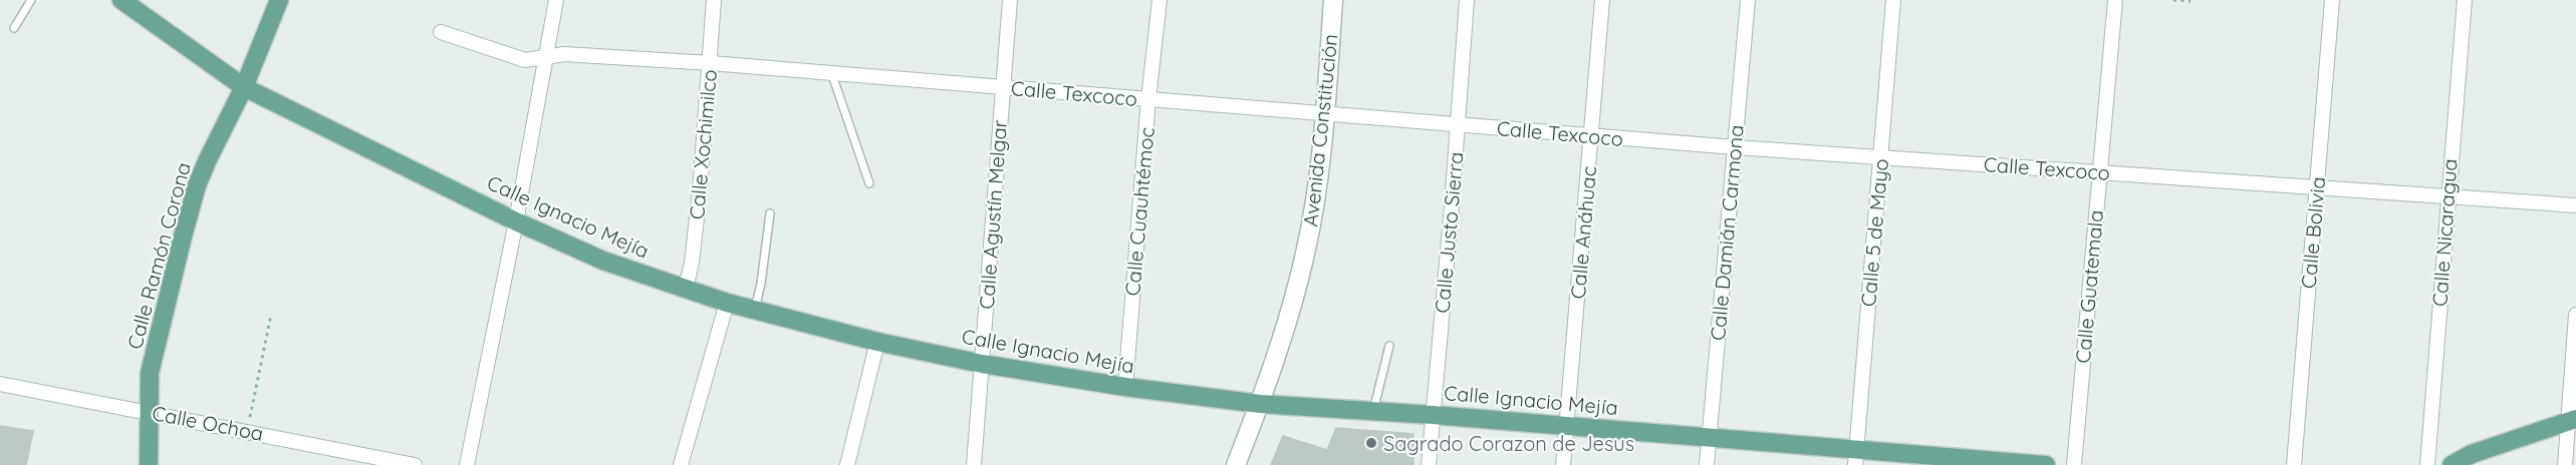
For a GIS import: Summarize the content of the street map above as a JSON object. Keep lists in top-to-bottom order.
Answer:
{
  "streets": {
    "main road": ["Calle Ignacio Mejía", "Calle Ramón Corona"],
    "street": [
      "Calle Texcoco",
      "Avenida Constitución",
      "Calle Xochimilco",
      "Calle Cuauhtémoc",
      "Calle Agustín Melgar",
      "Calle Justo Sierra",
      "Calle Anáhuac",
      "Calle Damián Carmona",
      "Calle 5 de Mayo",
      "Calle Bolivia",
      "Calle Nicaragua",
      "Calle Guatemala",
      "Calle Ochoa"
    ]
  },
  "crossings": [
    ["Calle Texcoco", "Avenida Constitución"],
    ["Calle Texcoco", "Calle Xochimilco"],
    ["Calle Texcoco", "Calle Cuauhtémoc"],
    ["Calle Texcoco", "Calle Agustín Melgar"],
    ["Calle Texcoco", "Calle Justo Sierra"],
    ["Calle Texcoco", "Calle Anáhuac"],
    ["Calle Texcoco", "Calle Damián Carmona"],
    ["Calle Texcoco", "Calle 5 de Mayo"],
    ["Calle Texcoco", "Calle Bolivia"],
    ["Calle Texcoco", "Calle Nicaragua"],
    ["Calle Texcoco", "Calle Guatemala"],
    ["Avenida Constitución", "Calle Ignacio Mejía"],
    ["Calle Xochimilco", "Calle Ignacio Mejía"],
    ["Calle Cuauhtémoc", "Calle Ignacio Mejía"],
    ["Calle Agustín Melgar", "Calle Ignacio Mejía"],
    ["Calle Ignacio Mejía", "Calle Justo Sierra"],
    ["Calle Ignacio Mejía", "Calle Anáhuac"],
    ["Calle Ignacio Mejía", "Calle Damián Carmona"],
    ["Calle Ignacio Mejía", "Calle 5 de Mayo"],
    ["Calle Ignacio Mejía", "Calle Ramón Corona"],
    ["Calle Ramón Corona", "Calle Ochoa"]
  ],
  "places": ["Sagrado Corazon de Jesus"]
}
